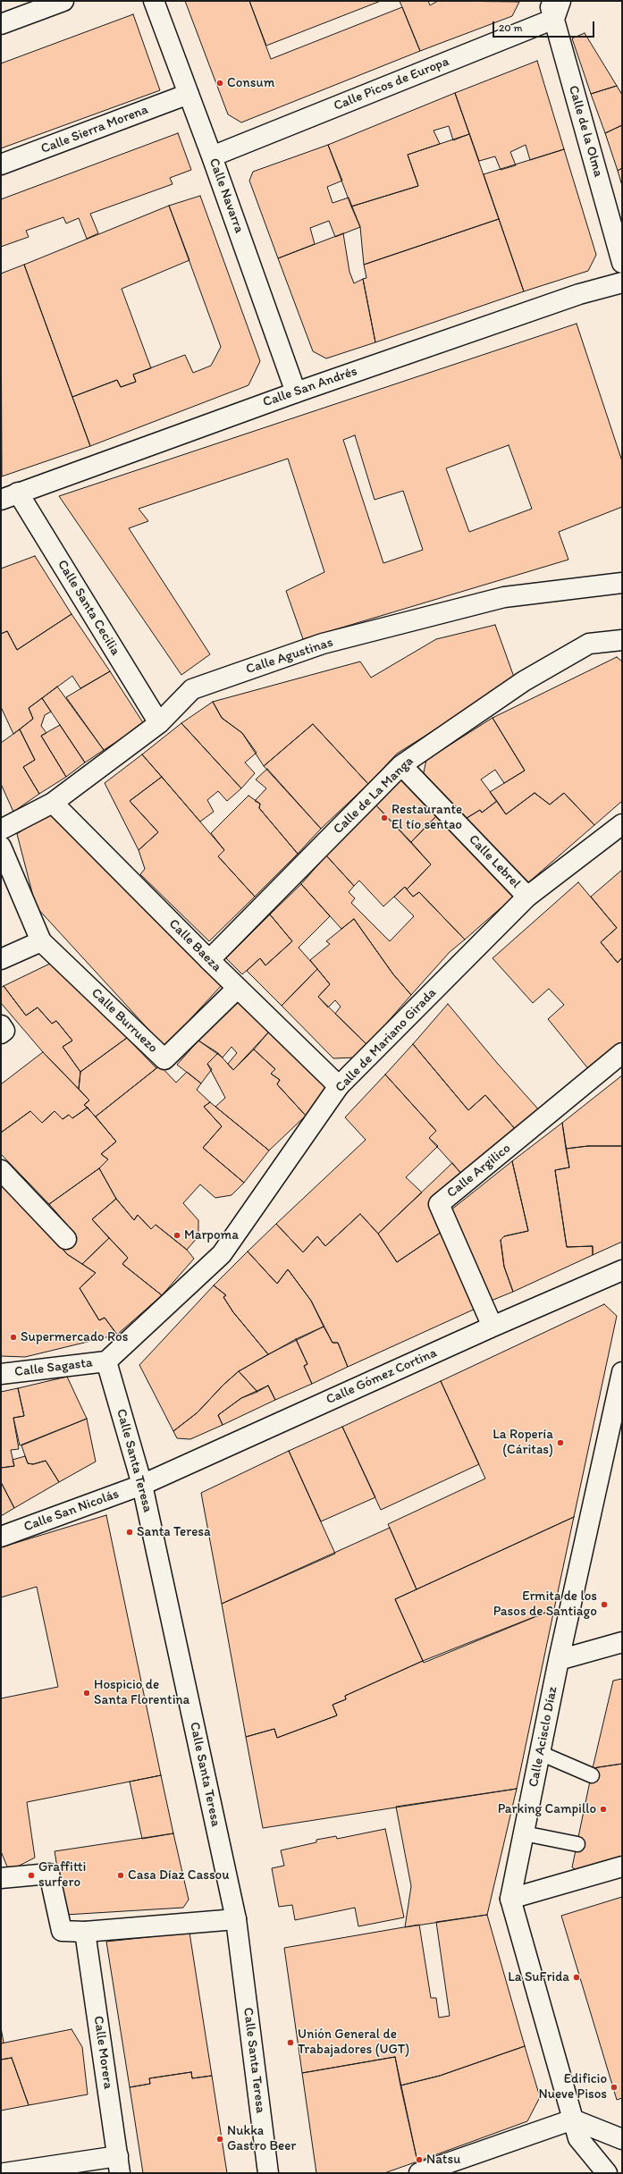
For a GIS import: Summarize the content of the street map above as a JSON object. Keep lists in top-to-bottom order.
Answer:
{
  "streets": {
    "street": [
      "Calle Picos de Europa",
      "Calle Sierra Morena",
      "Calle de la Olma",
      "Calle Navarra",
      "Calle San Andrés",
      "Calle Santa Cecilia",
      "Calle Agustinas",
      "Calle de La Manga",
      "Calle Lebrel",
      "Calle Baeza",
      "Calle Burruezo",
      "Calle de Mariano Girada",
      "Calle Argilico",
      "Calle Sagasta",
      "Calle Gómez Cortina",
      "Calle Santa Teresa",
      "Calle San Nicolás",
      "Calle Acisclo Díaz",
      "Calle Morera"
    ]
  },
  "crossings": [
    ["Calle Picos de Europa", "Calle de la Olma"],
    ["Calle Picos de Europa", "Calle Navarra"],
    ["Calle Sierra Morena", "Calle Navarra"],
    ["Calle Navarra", "Calle San Andrés"],
    ["Calle San Andrés", "Calle Santa Cecilia"],
    ["Calle Santa Cecilia", "Calle Agustinas"],
    ["Calle Agustinas", "Calle Baeza"],
    ["Calle de La Manga", "Calle Lebrel"],
    ["Calle de La Manga", "Calle Baeza"],
    ["Calle Lebrel", "Calle de Mariano Girada"],
    ["Calle Baeza", "Calle Burruezo"],
    ["Calle Baeza", "Calle de Mariano Girada"],
    ["Calle de Mariano Girada", "Calle Sagasta"],
    ["Calle de Mariano Girada", "Calle Santa Teresa"],
    ["Calle Argilico", "Calle Gómez Cortina"],
    ["Calle Sagasta", "Calle Santa Teresa"],
    ["Calle Gómez Cortina", "Calle Santa Teresa"],
    ["Calle Gómez Cortina", "Calle San Nicolás"],
    ["Calle Santa Teresa", "Calle San Nicolás"]
  ],
  "places": [
    "Consum",
    "Restaurante El tío sentao",
    "Marpoma",
    "Supermercado Ros",
    "La Ropería (Cáritas)",
    "Santa Teresa",
    "Ermita de los Pasos de Santiago",
    "Hospicio de Santa Florentina",
    "Parking Campillo",
    "Graffitti surfero",
    "Casa Díaz Cassou",
    "La SuFrida",
    "Unión General de Trabajadores (UGT)",
    "Edificio Nueve Pisos",
    "Nukka Gastro Beer",
    "Natsu"
  ],
  "scale_bar": "20 m"
}
